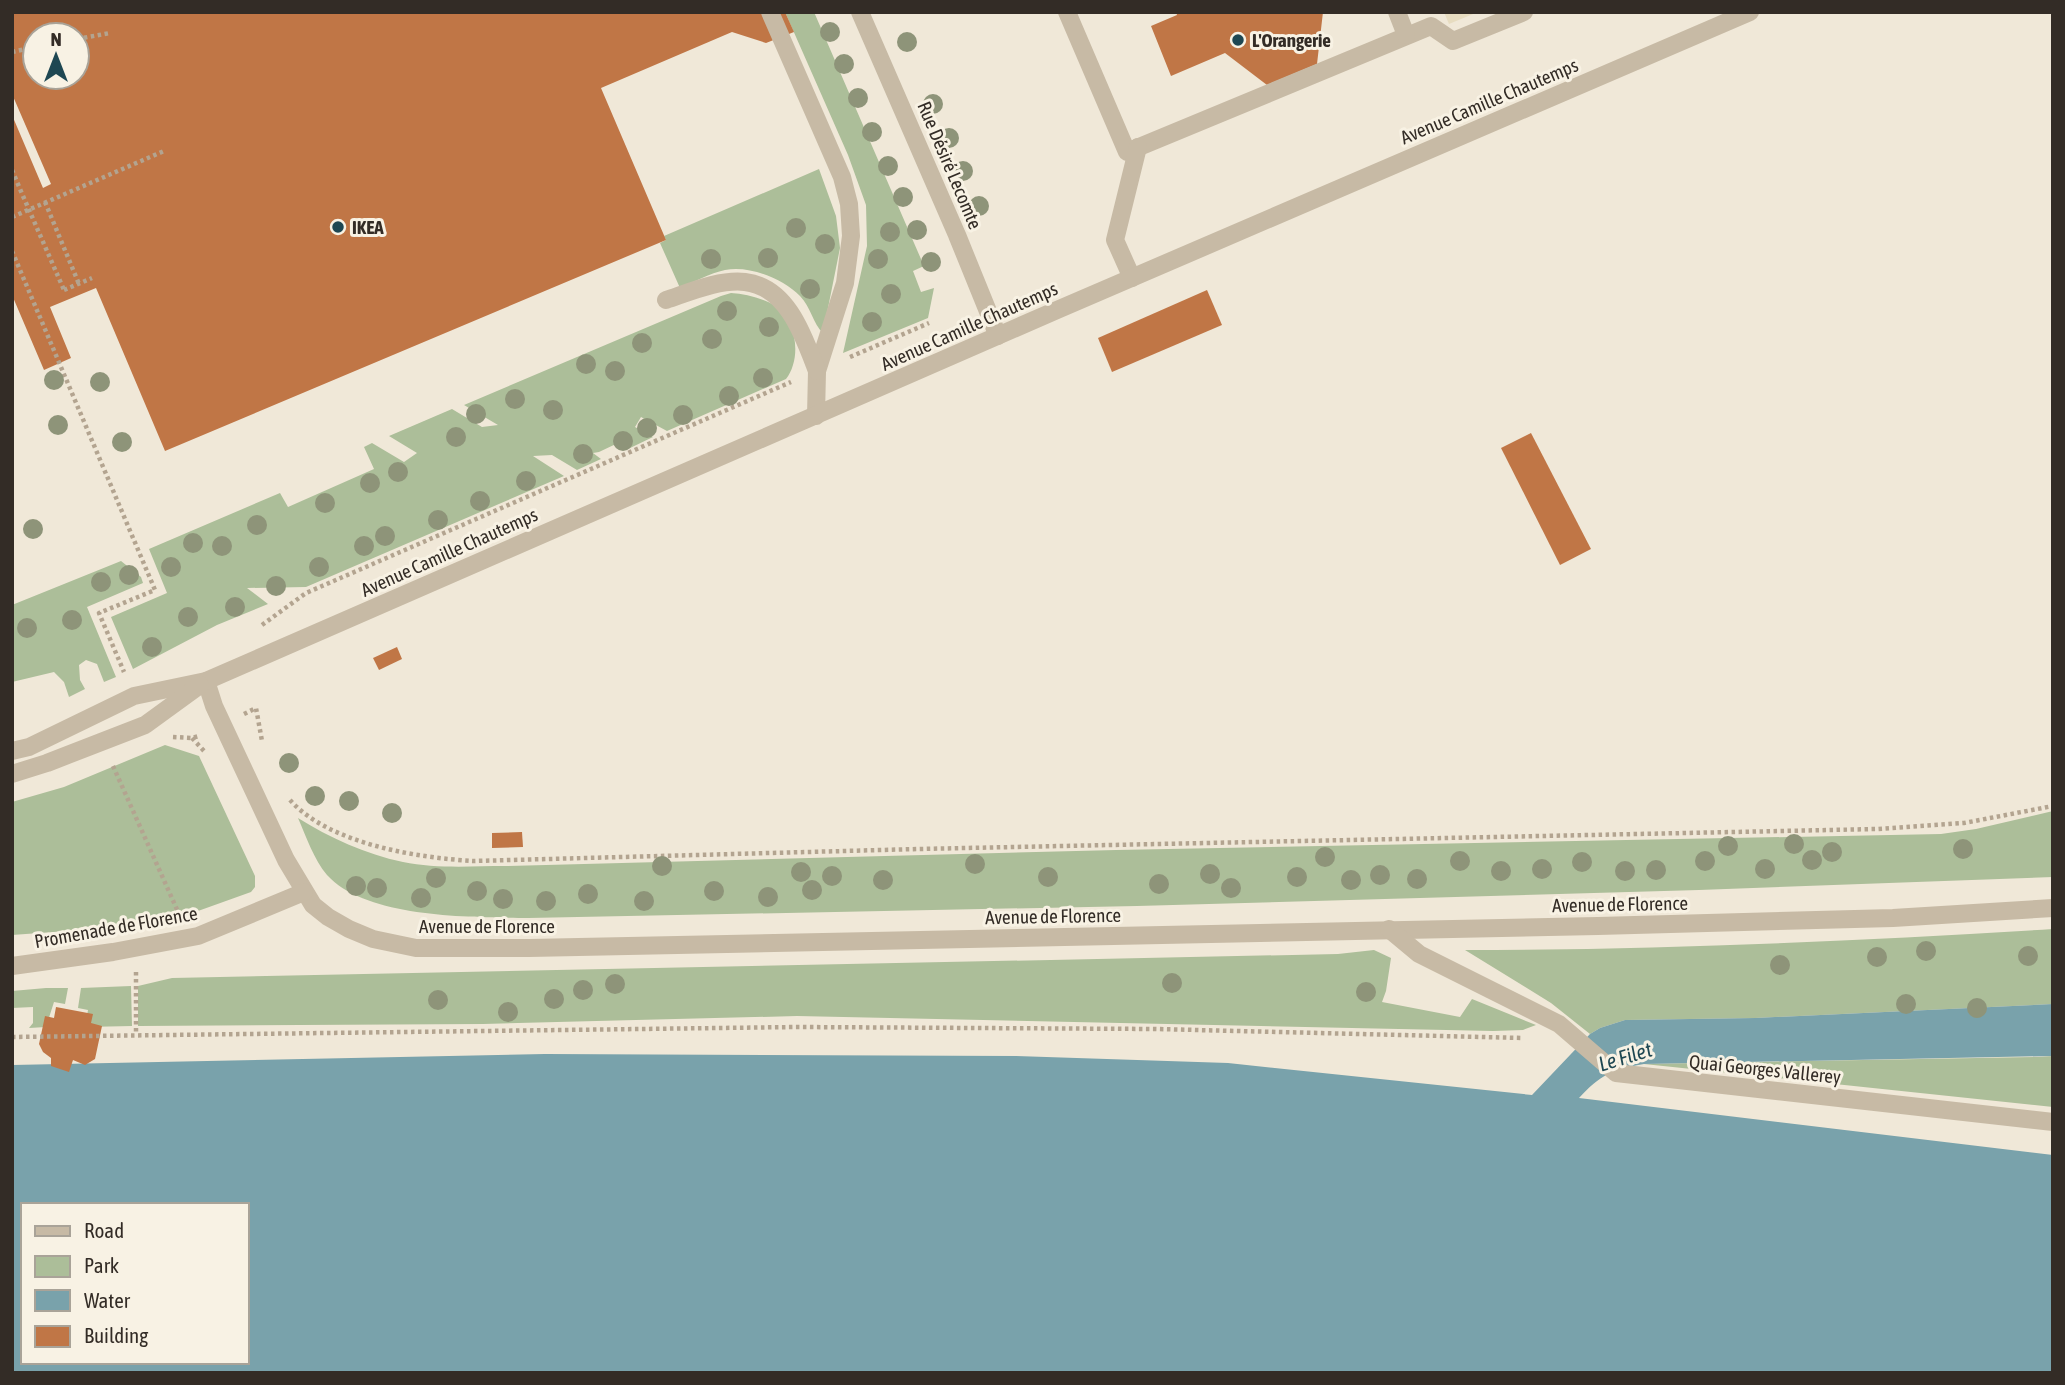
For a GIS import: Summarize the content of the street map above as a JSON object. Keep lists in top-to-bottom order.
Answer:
{
  "streets": {
    "street": [
      "Avenue Camille Chautemps",
      "Rue Désiré Lecomte",
      "Avenue de Florence",
      "Promenade de Florence",
      "Quai Georges Vallerey"
    ]
  },
  "crossings": [
    ["Avenue Camille Chautemps", "Rue Désiré Lecomte"],
    ["Avenue Camille Chautemps", "Avenue de Florence"],
    ["Avenue de Florence", "Promenade de Florence"],
    ["Avenue de Florence", "Quai Georges Vallerey"]
  ],
  "water": ["Le Filet"],
  "places": ["L'Orangerie", "IKEA"],
  "legend": [
    "Road",
    "Park",
    "Water",
    "Building"
  ],
  "north": "top"
}
